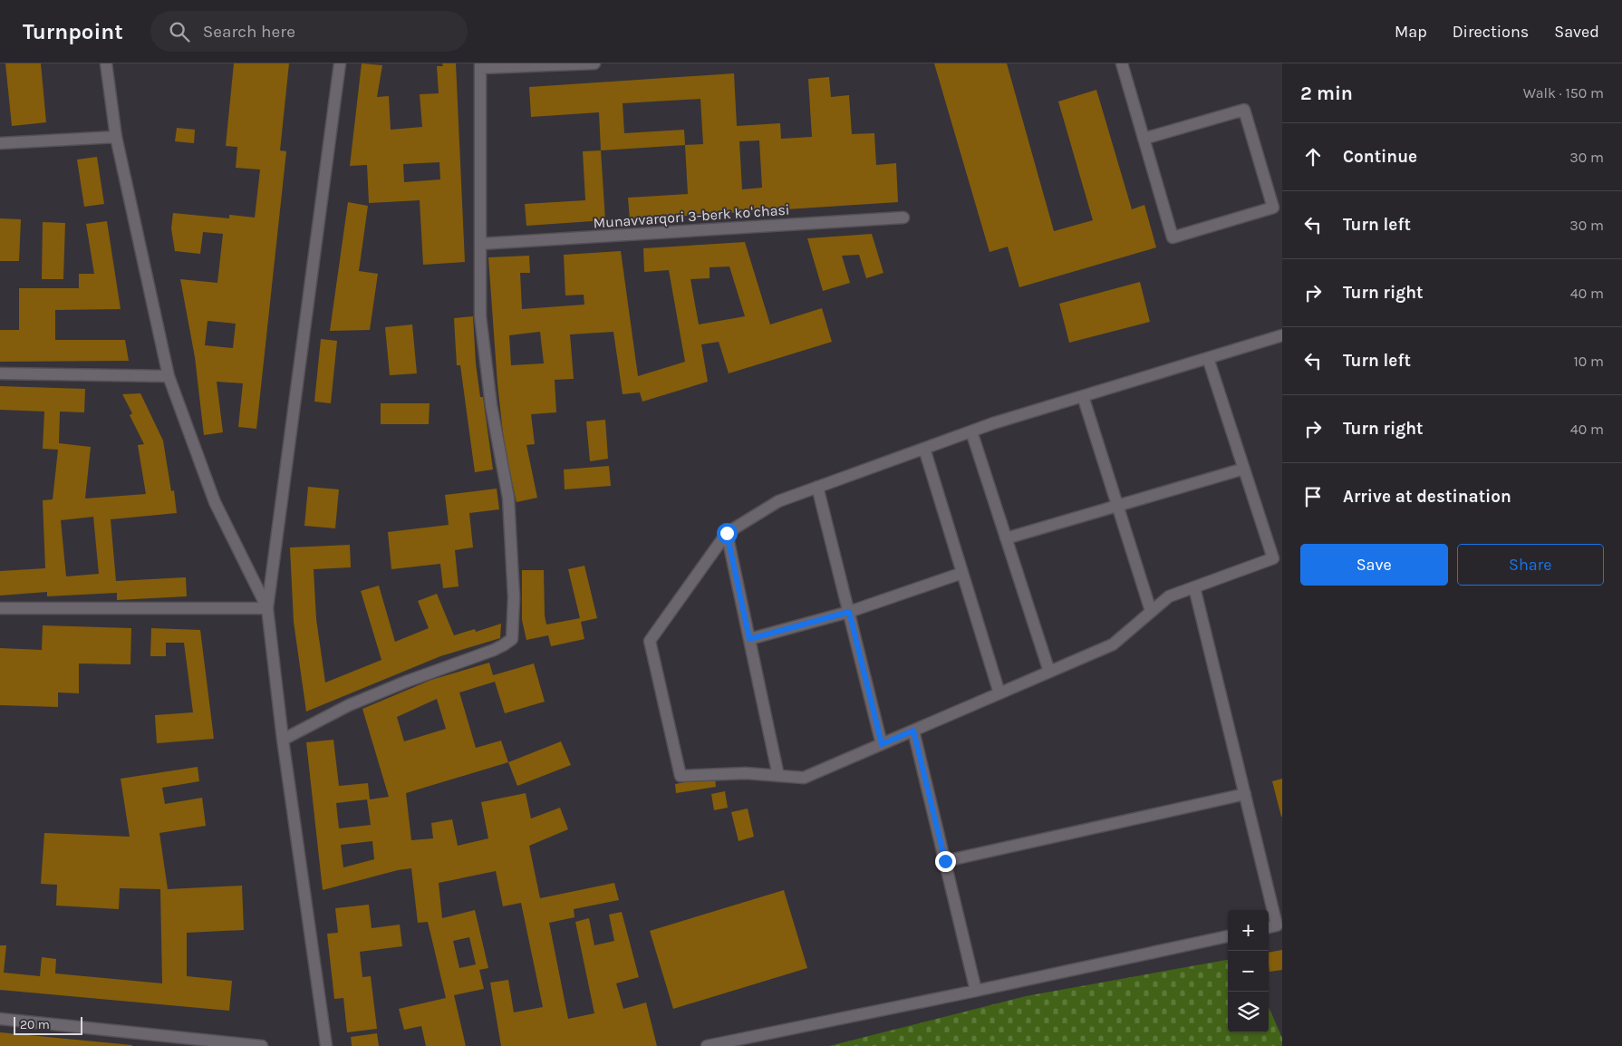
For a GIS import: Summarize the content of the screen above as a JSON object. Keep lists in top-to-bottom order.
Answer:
{
  "streets": {
    "street": ["Munavvarqori 3-berk koʻchasi"]
  },
  "scale_bar": "20 m",
  "page": {
    "header": "Turnpoint",
    "search": "Search here",
    "nav": ["Map", "Directions", "Saved"],
    "heading": ["2 min", "Walk · 150 m"],
    "list": [
      ["Continue", "30 m"],
      ["Turn left", "30 m"],
      ["Turn right", "40 m"],
      ["Turn left", "10 m"],
      ["Turn right", "40 m"],
      "Arrive at destination"
    ],
    "buttons": ["Save", "Share"],
    "map_buttons": ["+", "−"],
    "scale": "20 m"
  }
}
